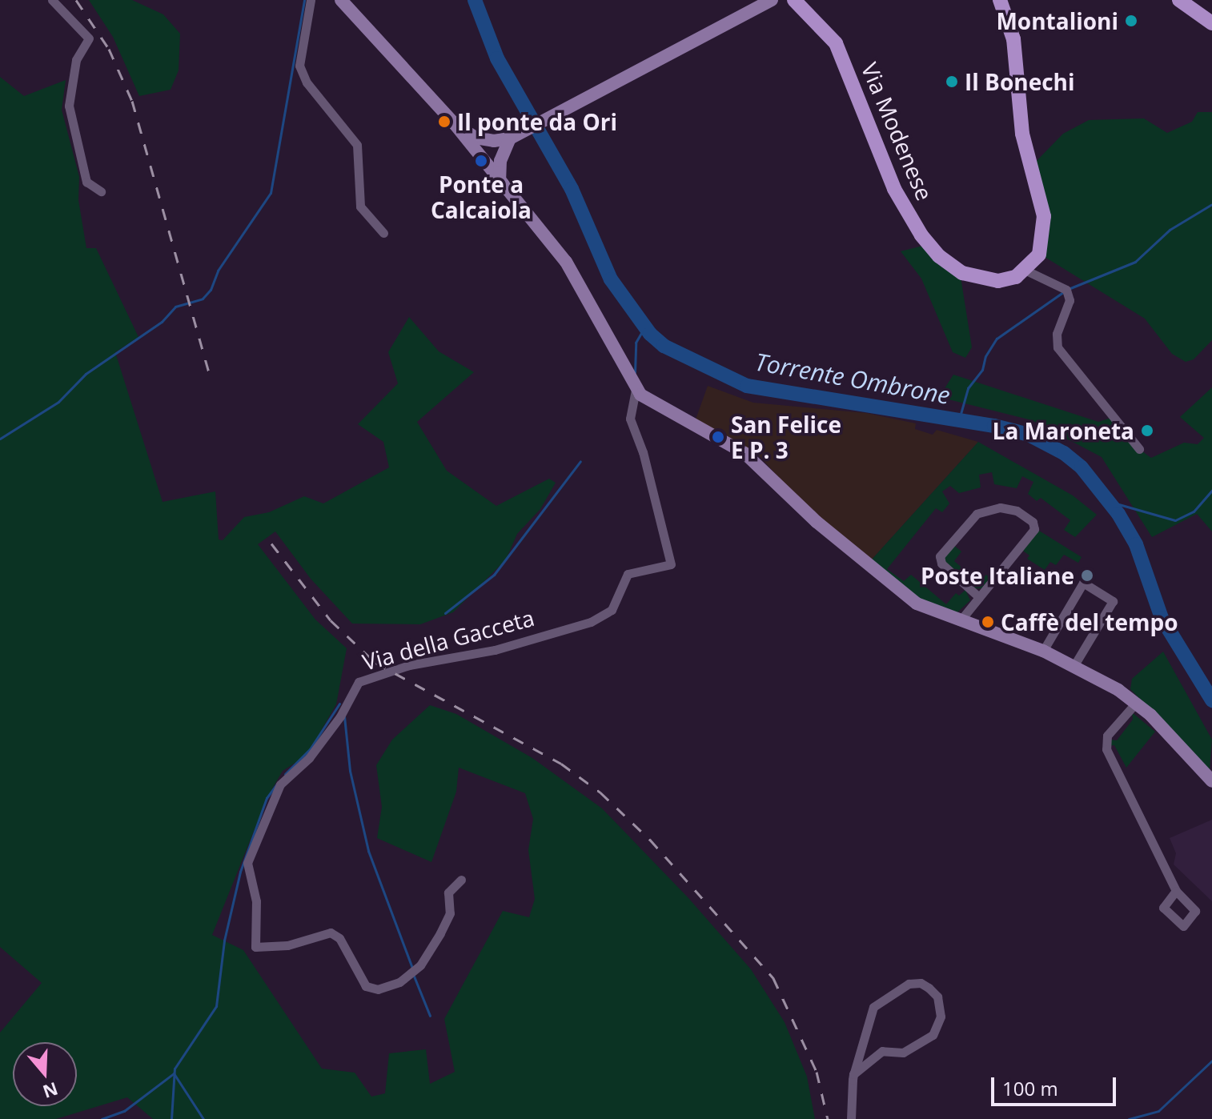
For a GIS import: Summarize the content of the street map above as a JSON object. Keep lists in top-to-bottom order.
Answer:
{
  "streets": {
    "main road": ["Via Modenese"],
    "street": ["Via della Gacceta"]
  },
  "water": ["Torrente Ombrone"],
  "places": [
    "Montalioni",
    "Il Bonechi",
    "Il ponte da Ori",
    "Ponte a Calcaiola",
    "La Maroneta",
    "San Felice E P. 3",
    "Poste Italiane",
    "Caffè del tempo"
  ],
  "scale_bar": "100 m",
  "north": "bottom"
}
